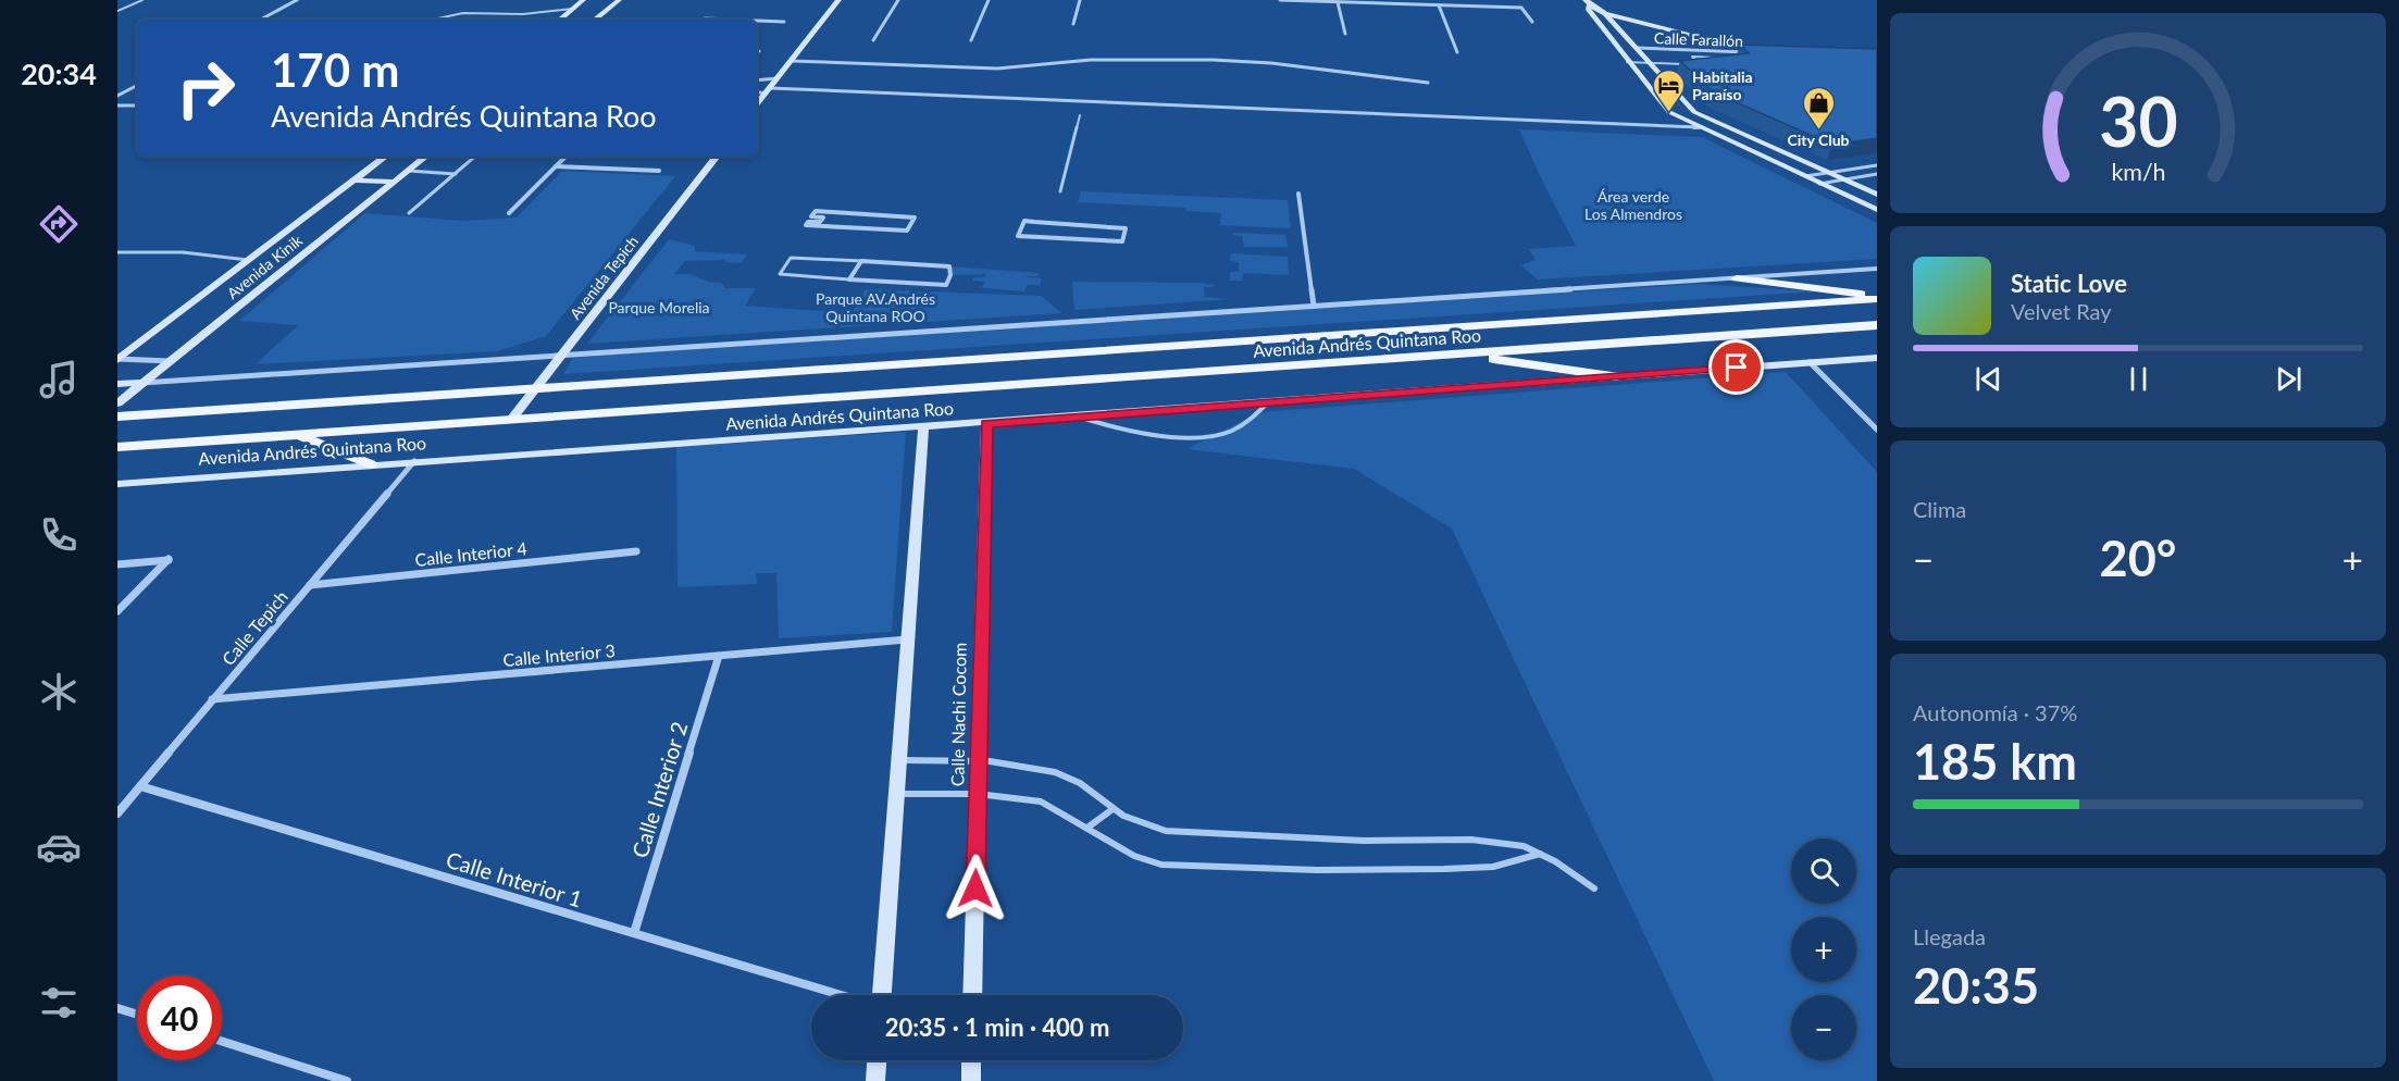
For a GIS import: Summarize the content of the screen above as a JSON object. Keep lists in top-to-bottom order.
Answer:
{
  "streets": {
    "main road": ["Avenida Andrés Quintana Roo"],
    "street": [
      "Calle Farallón",
      "Avenida Kinik",
      "Avenida Tepich",
      "Calle Interior 4",
      "Calle Tepich",
      "Calle Interior 3",
      "Calle Nachi Cocom",
      "Calle Interior 2",
      "Calle Interior 1"
    ]
  },
  "crossings": [
    ["Avenida Tepich", "Avenida Andrés Quintana Roo"],
    ["Avenida Andrés Quintana Roo", "Calle Tepich"],
    ["Avenida Andrés Quintana Roo", "Calle Nachi Cocom"],
    ["Calle Interior 4", "Calle Tepich"],
    ["Calle Tepich", "Calle Interior 3"],
    ["Calle Tepich", "Calle Interior 1"],
    ["Calle Interior 3", "Calle Interior 2"],
    ["Calle Interior 2", "Calle Interior 1"]
  ],
  "parks": ["Área verde Los Almendros", "Parque AV.Andrés Quintana ROO", "Parque Morelia"],
  "places": {
    "hotel": ["Habitalia Paraíso"],
    "shop": ["City Club"]
  },
  "page": {
    "tabs": "20:34",
    "turn": ["170 m", "Avenida Andrés Quintana Roo"],
    "song": ["Static Love", "Velvet Ray"],
    "tile": [
      "Clima",
      ["Autonomía · 37%", "185 km"],
      ["Llegada", "20:35"]
    ],
    "heat": ["−", "20°", "+"],
    "map_buttons": ["+", "−"],
    "limit": "40",
    "trip": "20:35 · 1 min · 400 m",
    "gauge": ["30", "km/h"]
  }
}
